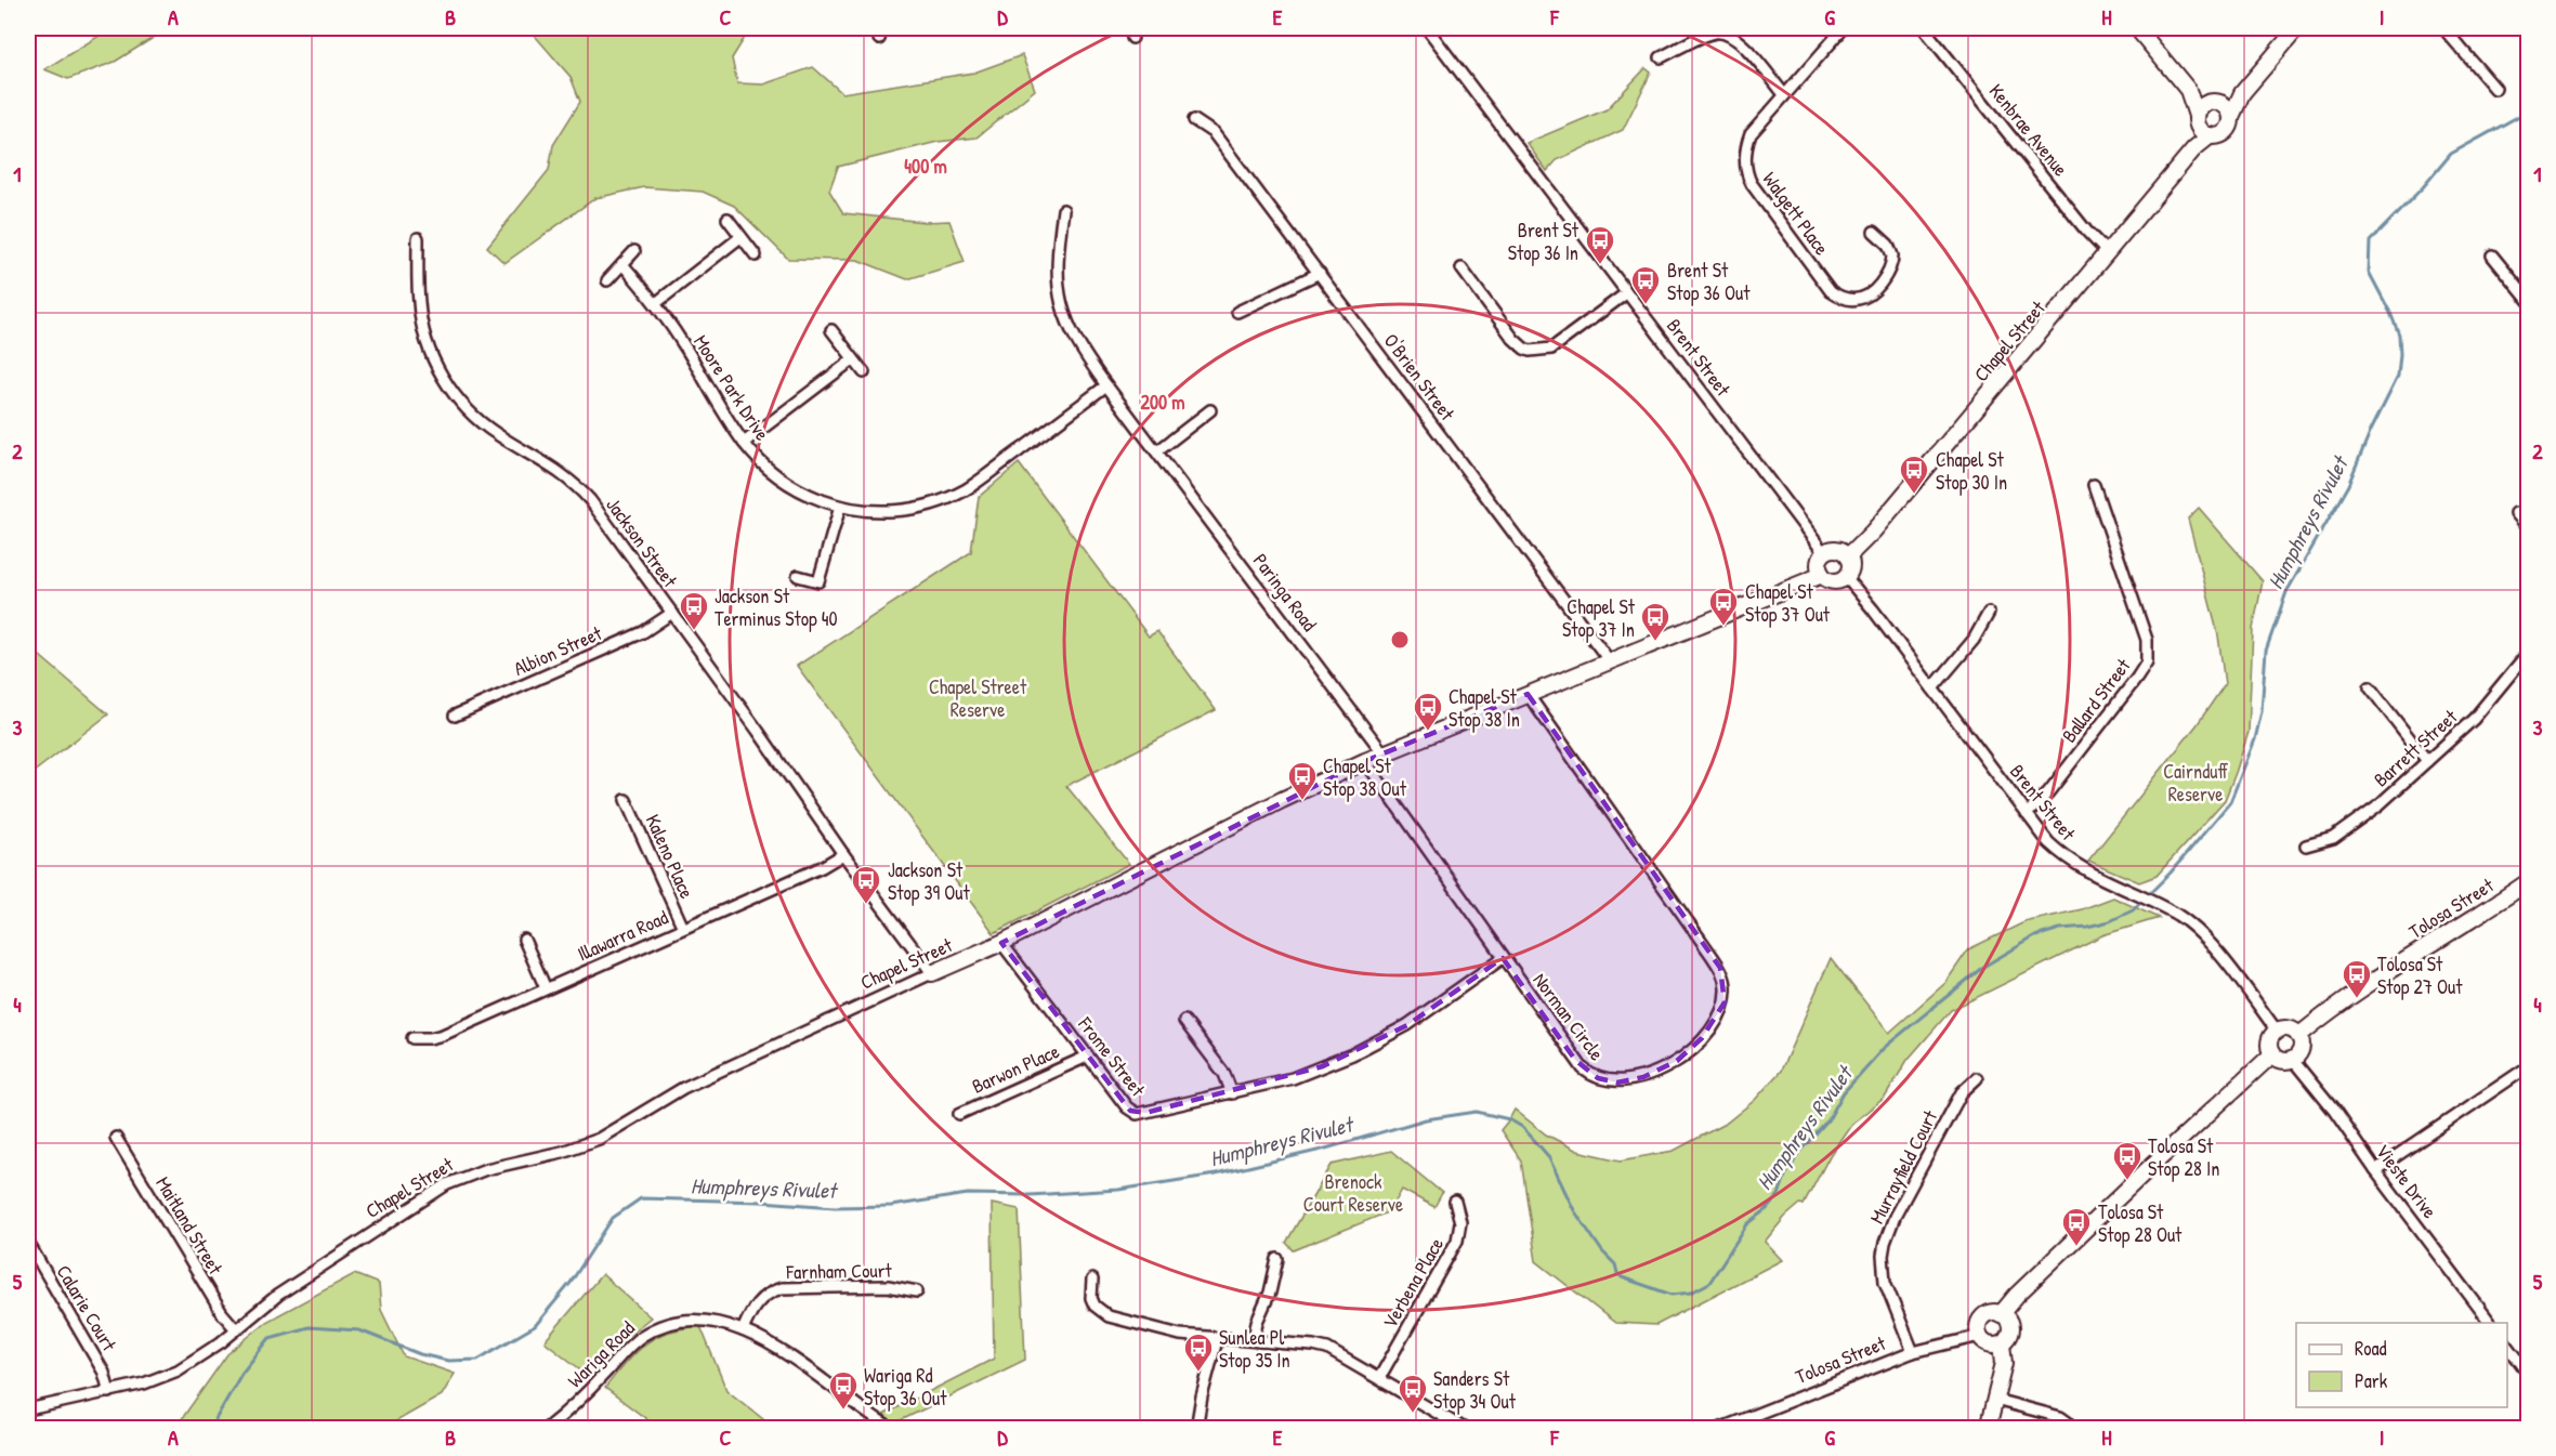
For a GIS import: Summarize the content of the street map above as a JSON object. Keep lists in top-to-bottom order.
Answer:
{
  "streets": {
    "street": [
      "Kenbrae Avenue",
      "Walgett Place",
      "Chapel Street",
      "Brent Street",
      "O'Brien Street",
      "Moore Park Drive",
      "Jackson Street",
      "Paringa Road",
      "Albion Street",
      "Ballard Street",
      "Barrett Street",
      "Kaleno Place",
      "Tolosa Street",
      "Illawarra Road",
      "Norman Circle",
      "Frome Street",
      "Barwon Place",
      "Murrayfield Court",
      "Vieste Drive",
      "Maitland Street",
      "Farnham Court",
      "Verbena Place",
      "Calarie Court",
      "Wariga Road"
    ]
  },
  "crossings": [
    ["Kenbrae Avenue", "Chapel Street"],
    ["Chapel Street", "Brent Street"],
    ["Chapel Street", "O'Brien Street"],
    ["Chapel Street", "Jackson Street"],
    ["Chapel Street", "Paringa Road"],
    ["Chapel Street", "Norman Circle"],
    ["Chapel Street", "Frome Street"],
    ["Chapel Street", "Maitland Street"],
    ["Chapel Street", "Calarie Court"],
    ["Brent Street", "Ballard Street"],
    ["Brent Street", "Tolosa Street"],
    ["Brent Street", "Vieste Drive"],
    ["Moore Park Drive", "Paringa Road"],
    ["Jackson Street", "Albion Street"],
    ["Jackson Street", "Illawarra Road"],
    ["Kaleno Place", "Illawarra Road"],
    ["Tolosa Street", "Murrayfield Court"],
    ["Tolosa Street", "Vieste Drive"],
    ["Norman Circle", "Frome Street"],
    ["Frome Street", "Barwon Place"],
    ["Farnham Court", "Wariga Road"]
  ],
  "water": ["Humphreys Rivulet"],
  "parks": ["Chapel Street Reserve", "Cairnduff Reserve", "Brenock Court Reserve"],
  "places": {
    "bus stop": [
      "Brent St Stop 36 In",
      "Brent St Stop 36 Out",
      "Chapel St Stop 30 In",
      "Chapel St Stop 37 Out",
      "Jackson St Terminus Stop 40",
      "Chapel St Stop 37 In",
      "Chapel St Stop 38 In",
      "Chapel St Stop 38 Out",
      "Jackson St Stop 39 Out",
      "Tolosa St Stop 27 Out",
      "Tolosa St Stop 28 In",
      "Tolosa St Stop 28 Out",
      "Sunlea Pl Stop 35 In",
      "Wariga Rd Stop 36 Out",
      "Sanders St Stop 34 Out"
    ]
  },
  "legend": ["Road", "Park"],
  "grid": {
    "columns": [
      "A",
      "B",
      "C",
      "D",
      "E",
      "F",
      "G",
      "H",
      "I"
    ],
    "rows": [
      "1",
      "2",
      "3",
      "4",
      "5"
    ]
  },
  "rings": ["400 m", "200 m"]
}
